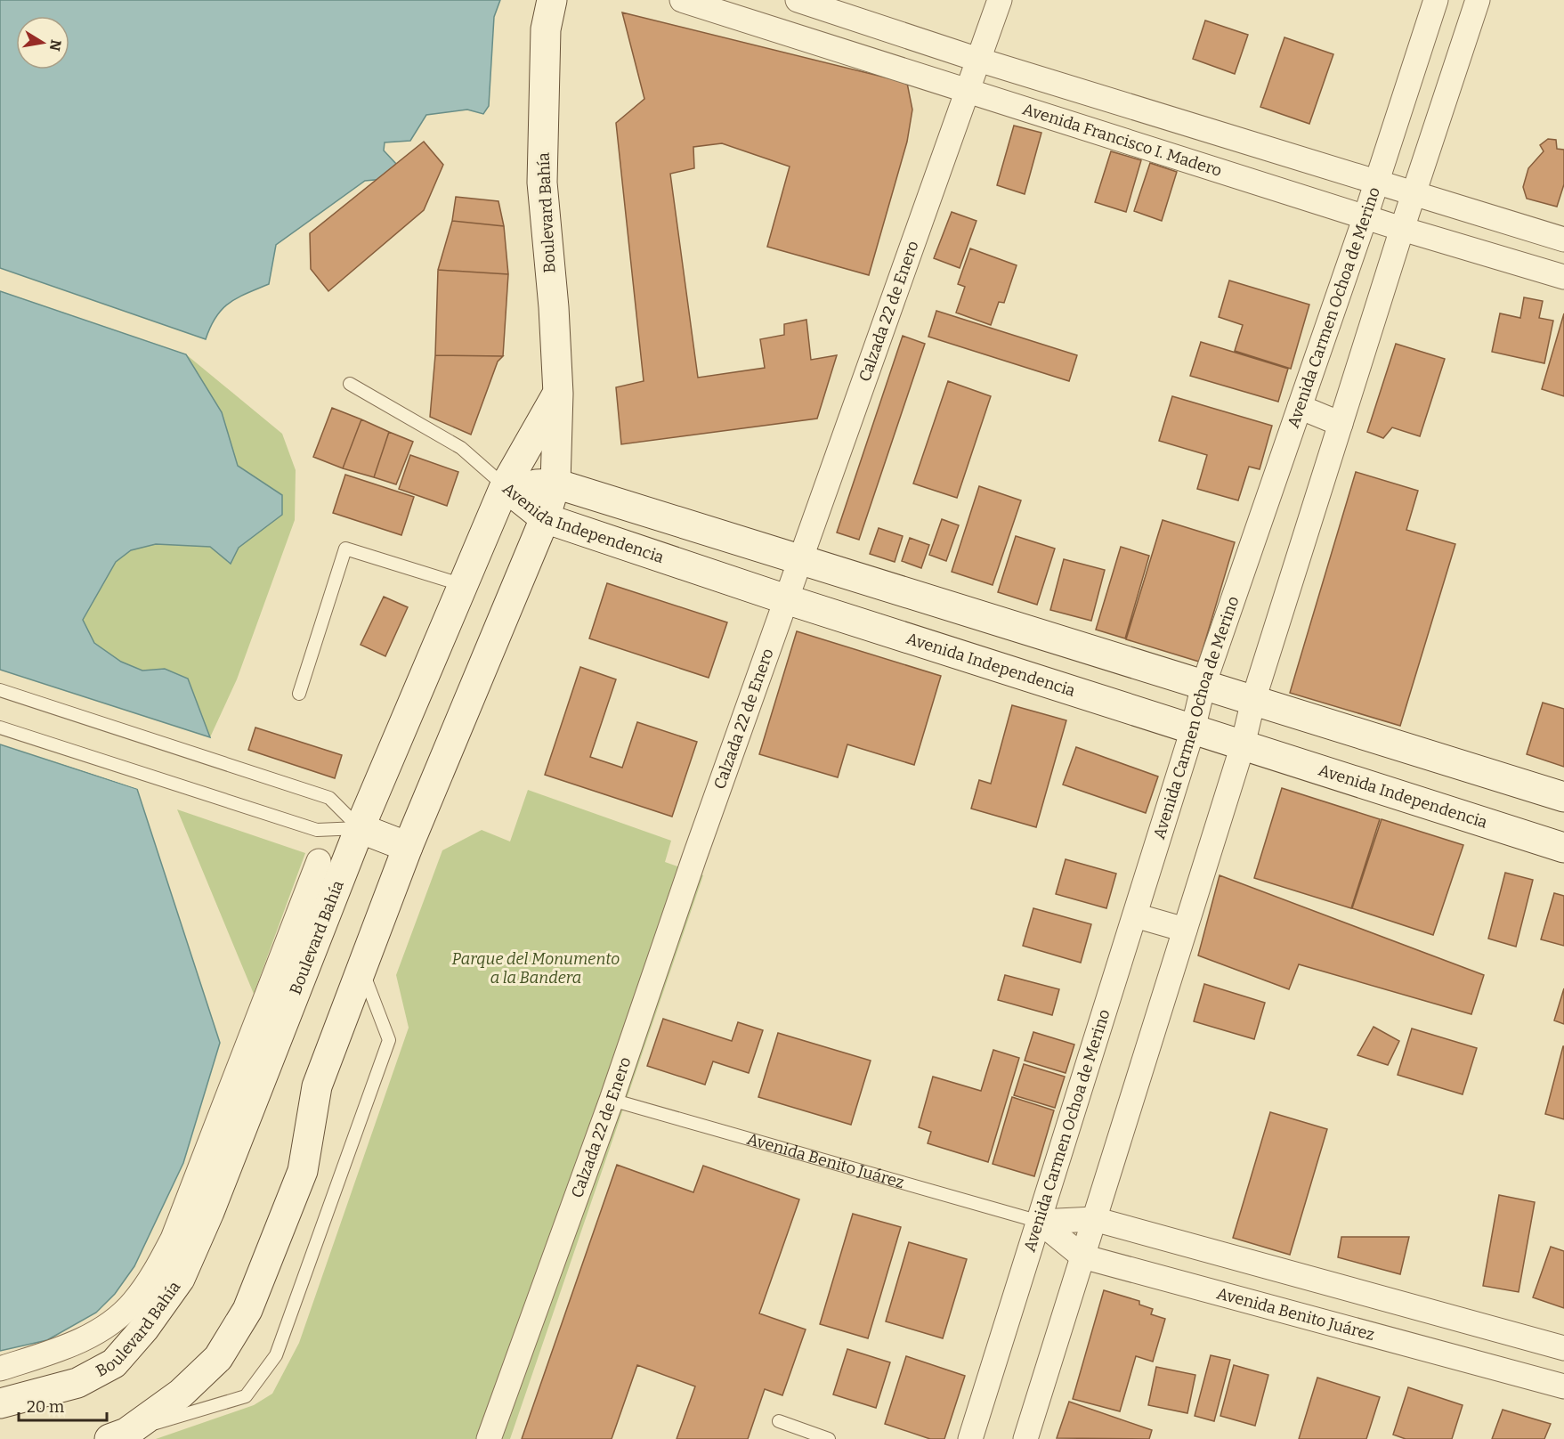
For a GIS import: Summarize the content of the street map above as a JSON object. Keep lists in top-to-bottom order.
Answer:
{
  "streets": {
    "main road": ["Boulevard Bahía", "Avenida Independencia"],
    "street": [
      "Avenida Francisco I. Madero",
      "Avenida Carmen Ochoa de Merino",
      "Calzada 22 de Enero",
      "Avenida Benito Juárez"
    ]
  },
  "crossings": [
    ["Avenida Francisco I. Madero", "Avenida Carmen Ochoa de Merino"],
    ["Avenida Francisco I. Madero", "Calzada 22 de Enero"],
    ["Boulevard Bahía", "Avenida Independencia"],
    ["Avenida Carmen Ochoa de Merino", "Avenida Independencia"],
    ["Avenida Carmen Ochoa de Merino", "Avenida Benito Juárez"],
    ["Calzada 22 de Enero", "Avenida Independencia"],
    ["Calzada 22 de Enero", "Avenida Benito Juárez"]
  ],
  "parks": ["Parque del Monumento a la Bandera"],
  "scale_bar": "20 m",
  "north": "right"
}
